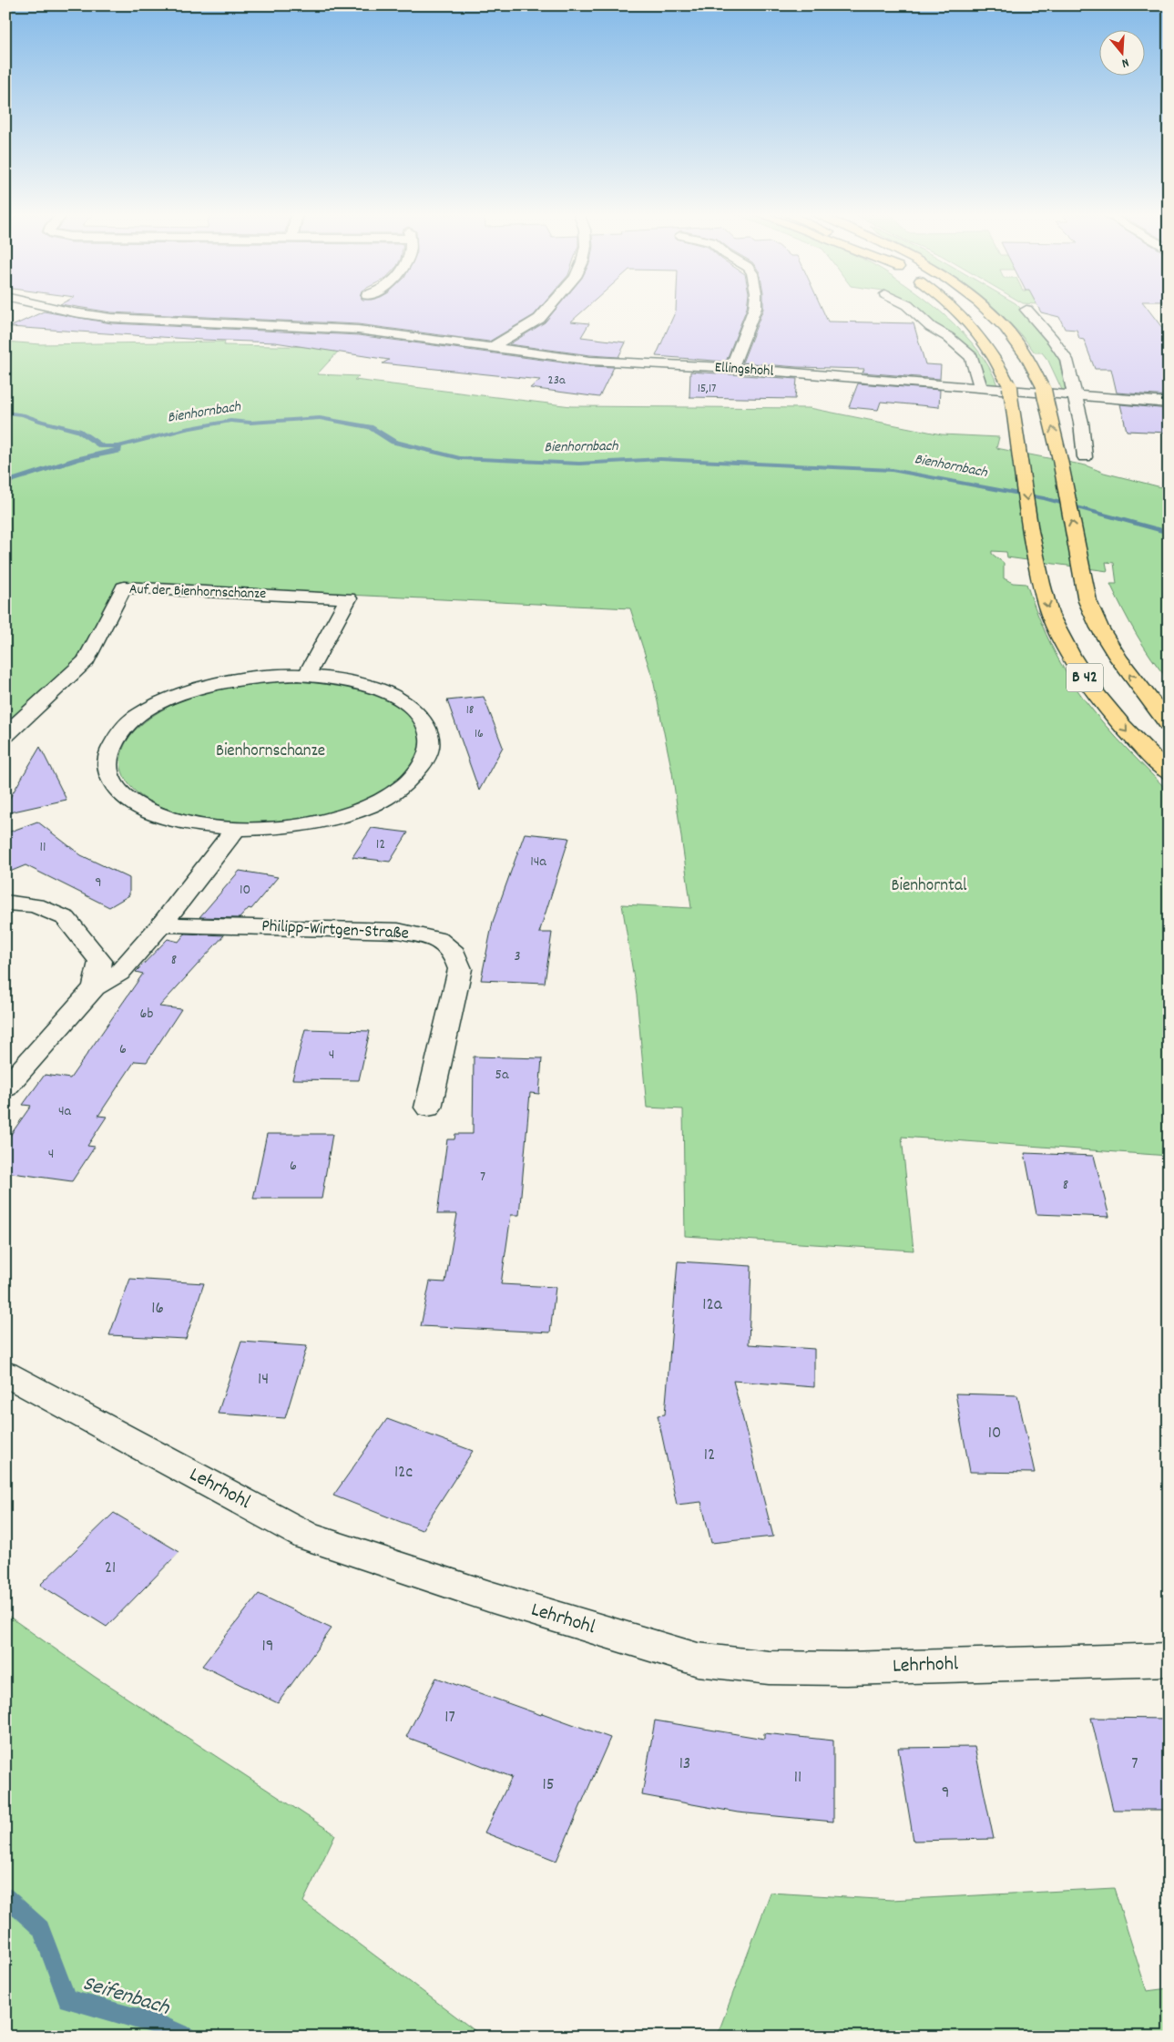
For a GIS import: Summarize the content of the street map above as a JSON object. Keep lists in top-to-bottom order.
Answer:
{
  "streets": {
    "highway": ["B 42"],
    "street": [
      "Ellingshohl",
      "Auf der Bienhornschanze",
      "Philipp-Wirtgen-Straße",
      "Lehrhohl"
    ]
  },
  "water": ["Bienhornbach", "Seifenbach"],
  "parks": ["Bienhornschanze", "Bienhorntal"],
  "house_numbers": [
    "23a",
    "15,17",
    "18",
    "16",
    "12",
    "11",
    "14a",
    "9",
    "10",
    "3",
    "8",
    "6b",
    "6",
    "4",
    "5a",
    "4a",
    "4",
    "6",
    "7",
    "8",
    "12a",
    "16",
    "14",
    "10",
    "12",
    "12c",
    "21",
    "19",
    "17",
    "13",
    "7",
    "11",
    "15",
    "9"
  ],
  "north": "bottom"
}
